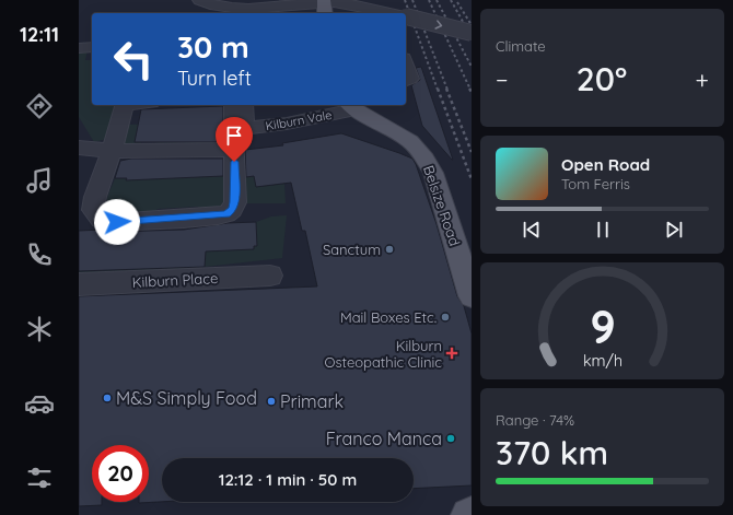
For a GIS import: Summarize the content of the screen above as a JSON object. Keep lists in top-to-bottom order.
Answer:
{
  "streets": {
    "main road": ["Belsize Road"],
    "street": ["Kilburn Vale", "Kilburn Place"]
  },
  "crossings": [
    ["Kilburn Vale", "Belsize Road"]
  ],
  "places": {
    "other": [
      "Sanctum",
      "Mail Boxes Etc.",
      "M&S Simply Food",
      "Primark",
      "Franco Manca"
    ],
    "health": ["Kilburn Osteopathic Clinic"]
  },
  "page": {
    "tabs": "12:11",
    "tile": [
      "Climate",
      ["Range · 74%", "370 km"]
    ],
    "turn": ["30 m", "Turn left"],
    "heat": ["−", "20°", "+"],
    "song": ["Open Road", "Tom Ferris"],
    "limit": "20",
    "trip": "12:12 · 1 min · 50 m",
    "gauge": ["9", "km/h"]
  }
}
